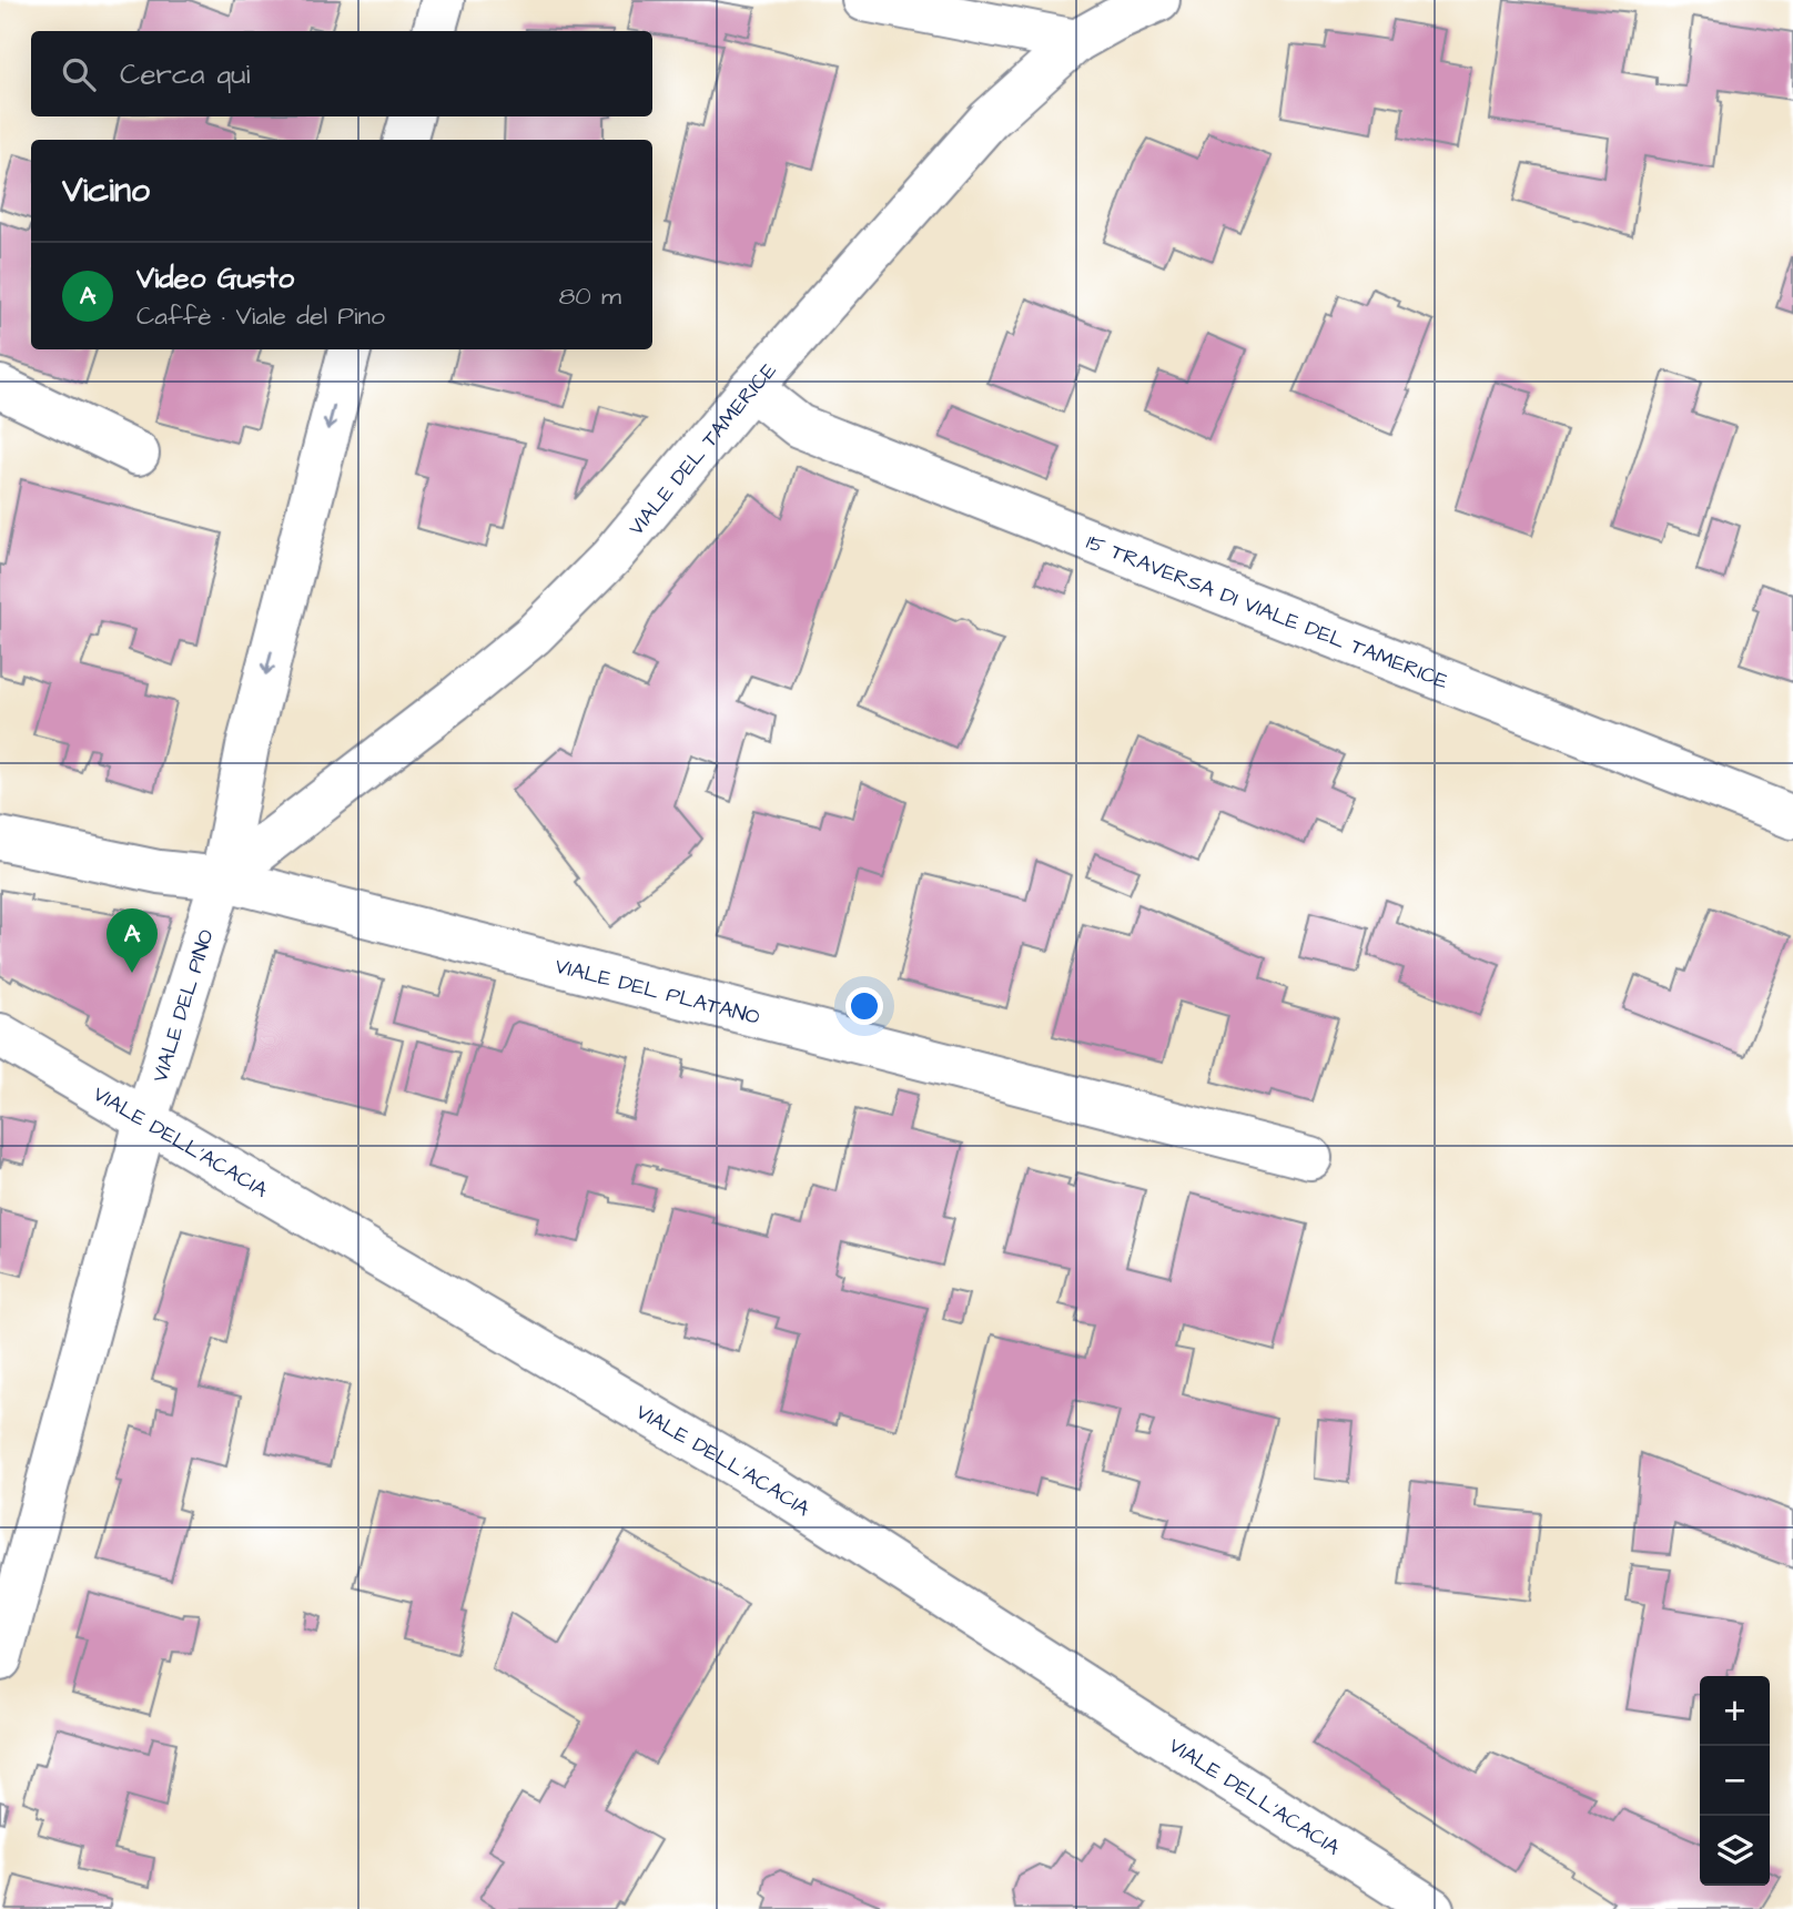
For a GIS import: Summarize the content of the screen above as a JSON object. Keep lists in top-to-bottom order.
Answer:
{
  "streets": {
    "street": [
      "VIALE DEL TAMERICE",
      "15 TRAVERSA DI VIALE DEL TAMERICE",
      "VIALE DEL PLATANO",
      "VIALE DEL PINO",
      "VIALE DELL'ACACIA"
    ]
  },
  "crossings": [
    ["VIALE DEL TAMERICE", "15 TRAVERSA DI VIALE DEL TAMERICE"],
    ["VIALE DEL TAMERICE", "VIALE DEL PLATANO"],
    ["VIALE DEL TAMERICE", "VIALE DEL PINO"],
    ["VIALE DEL PLATANO", "VIALE DEL PINO"],
    ["VIALE DEL PINO", "VIALE DELL'ACACIA"]
  ],
  "one_way": ["VIALE DEL PINO"],
  "page": {
    "search": "Cerca qui",
    "heading": "Vicino",
    "list": [
      {
        "mark": "A",
        "name": "Video Gusto",
        "note": "Caffè · Viale del Pino",
        "value": "80 m"
      }
    ],
    "pins": "A",
    "map_buttons": ["+", "−"]
  }
}
